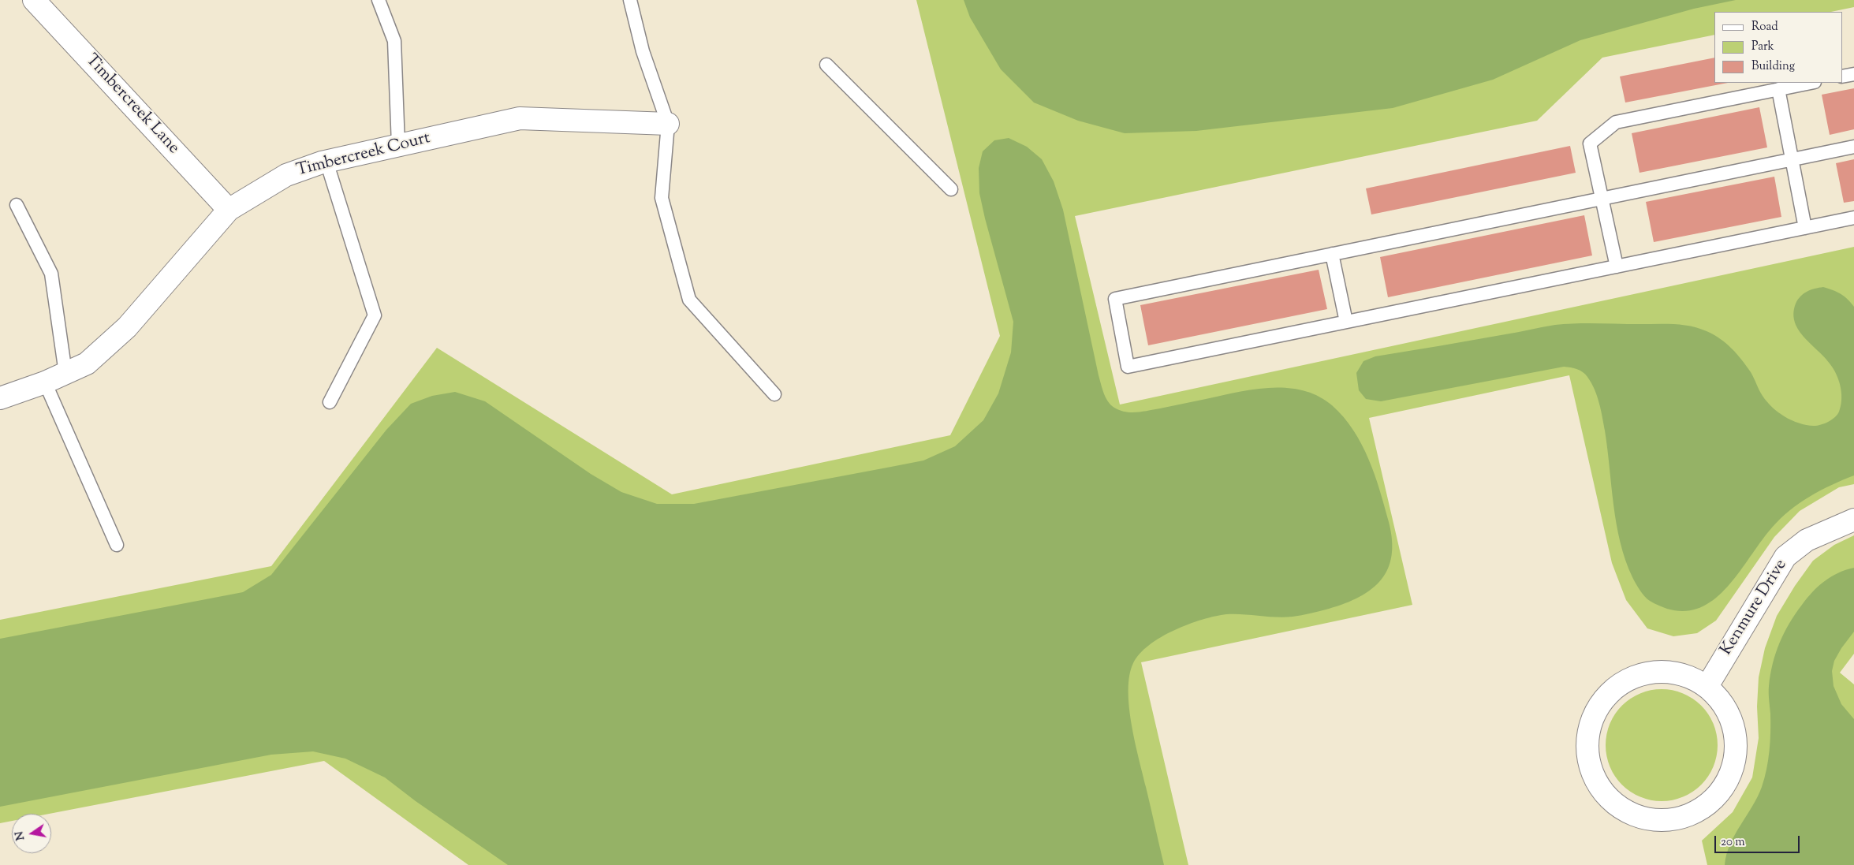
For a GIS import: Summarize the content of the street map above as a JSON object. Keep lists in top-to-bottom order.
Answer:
{
  "streets": {
    "street": ["Timbercreek Lane", "Timbercreek Court", "Kenmure Drive"]
  },
  "crossings": [
    ["Timbercreek Lane", "Timbercreek Court"]
  ],
  "legend": ["Road", "Park", "Building"],
  "scale_bar": "20 m",
  "north": "left"
}
